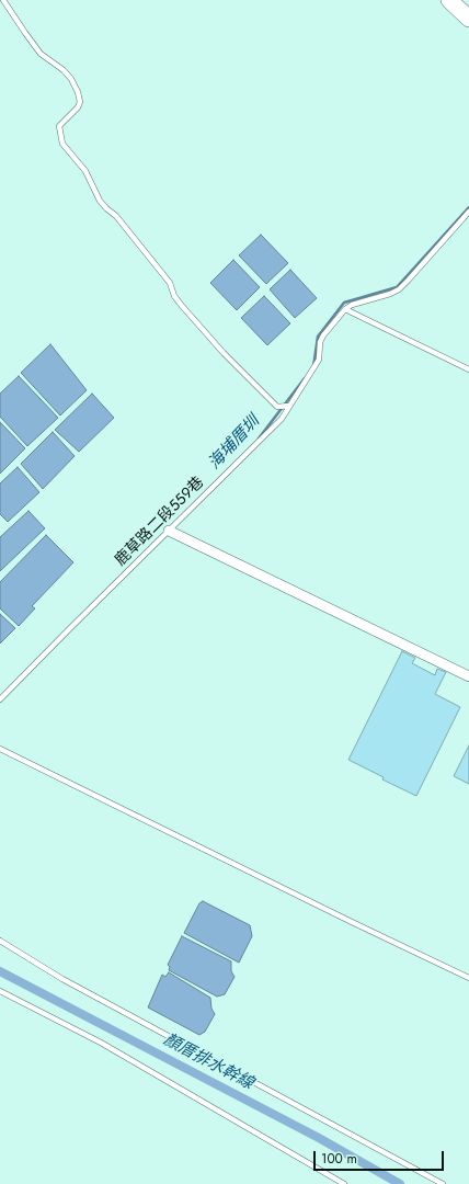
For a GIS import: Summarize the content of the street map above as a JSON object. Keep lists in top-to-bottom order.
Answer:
{
  "streets": {
    "lane": ["鹿草路二段559巷"]
  },
  "water": ["海埔厝圳", "顏厝排水幹線"],
  "scale_bar": "100 m"
}
